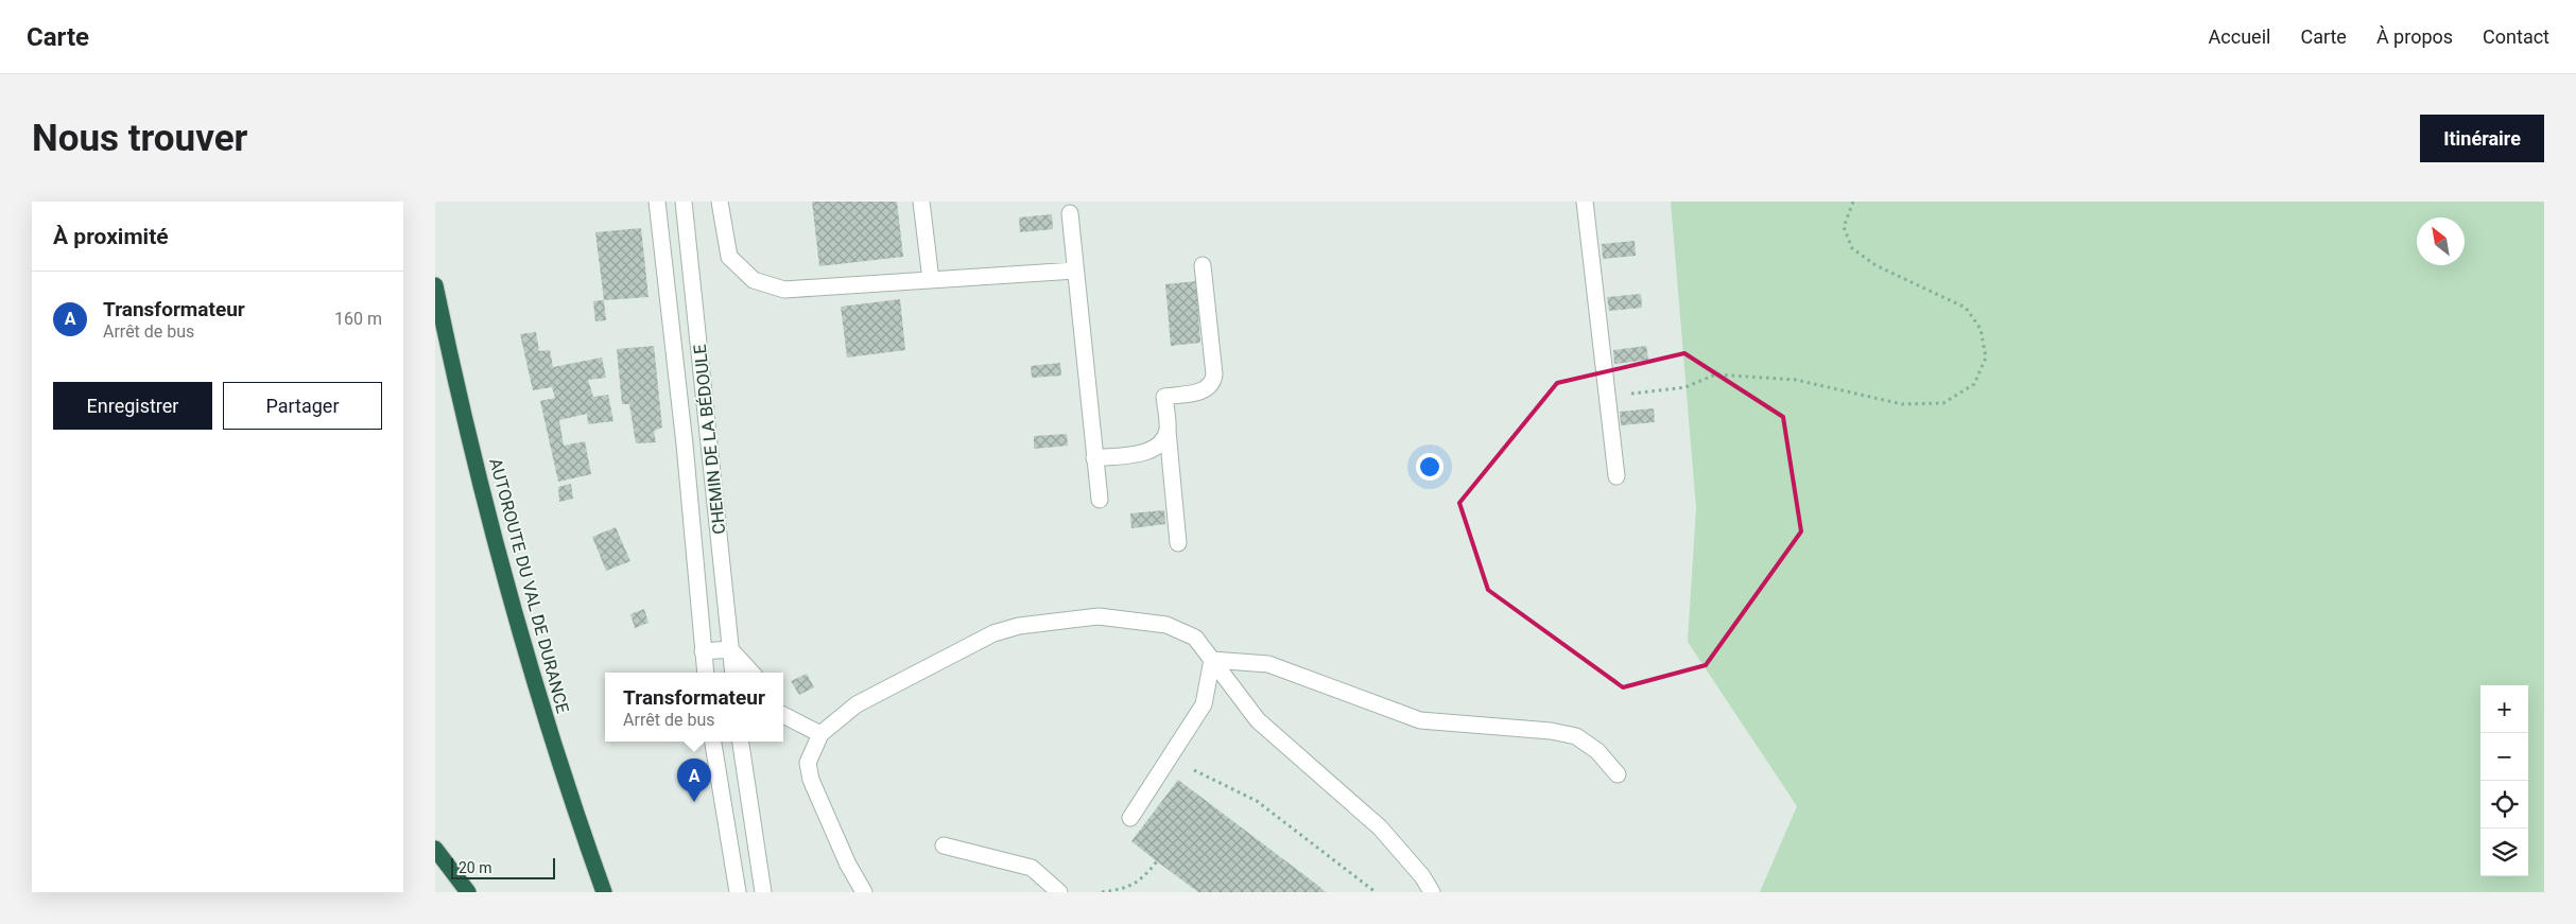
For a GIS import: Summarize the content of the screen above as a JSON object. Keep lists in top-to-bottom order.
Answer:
{
  "streets": {
    "highway": ["AUTOROUTE DU VAL DE DURANCE"],
    "street": ["CHEMIN DE LA BÉDOULE"]
  },
  "scale_bar": "20 m",
  "north": "top left",
  "page": {
    "header": "Carte",
    "nav": [
      "Accueil",
      "Carte",
      "À propos",
      "Contact"
    ],
    "buttons": [
      "Itinéraire",
      ["Enregistrer", "Partager"]
    ],
    "title": "Nous trouver",
    "heading": "À proximité",
    "list": [
      {
        "mark": "A",
        "name": "Transformateur",
        "note": "Arrêt de bus",
        "value": "160 m"
      }
    ],
    "popup": ["Transformateur", "Arrêt de bus"],
    "map_buttons": ["+", "−"],
    "pins": "A",
    "scale": "20 m"
  }
}
